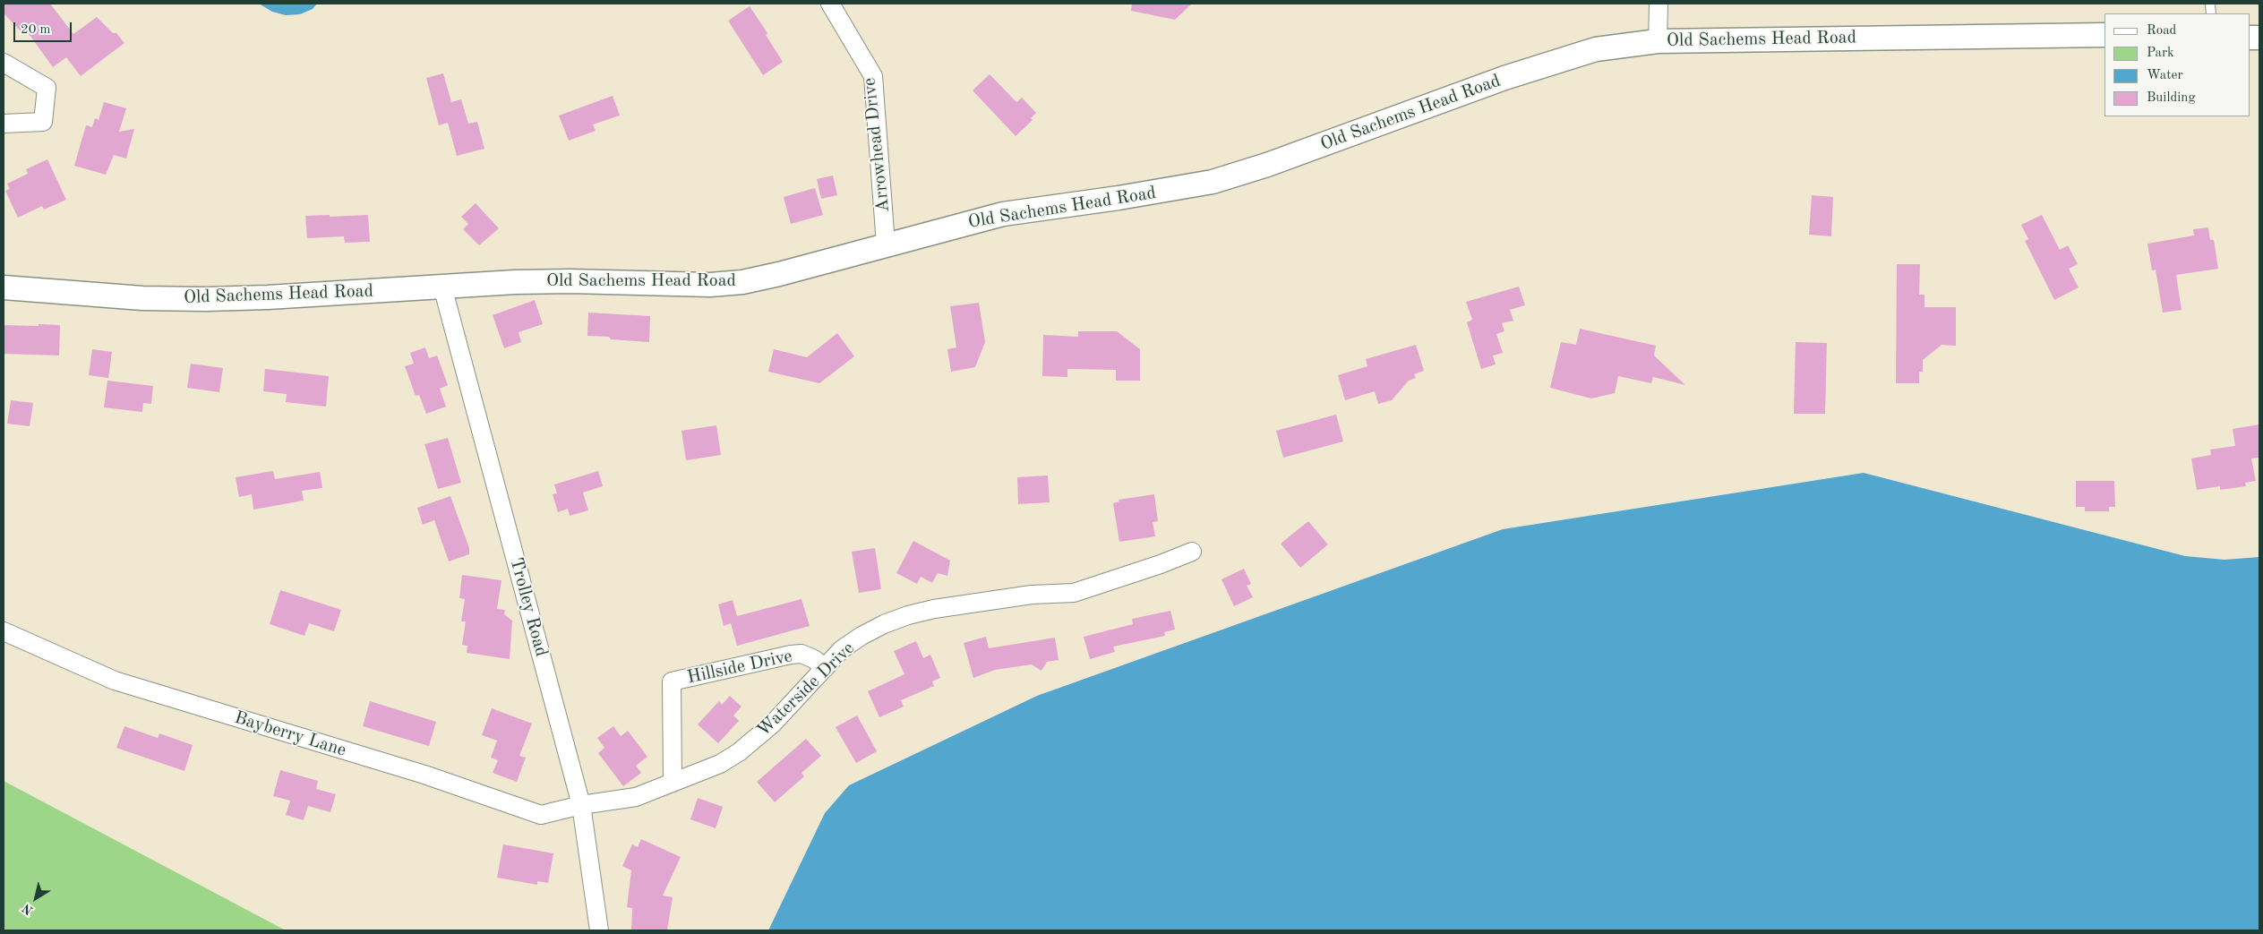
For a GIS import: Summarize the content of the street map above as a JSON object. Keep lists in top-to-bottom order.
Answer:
{
  "streets": {
    "street": [
      "Old Sachems Head Road",
      "Arrowhead Drive",
      "Trolley Road",
      "Hillside Drive",
      "Waterside Drive",
      "Bayberry Lane"
    ]
  },
  "crossings": [
    ["Old Sachems Head Road", "Arrowhead Drive"],
    ["Old Sachems Head Road", "Trolley Road"],
    ["Trolley Road", "Waterside Drive"],
    ["Trolley Road", "Bayberry Lane"],
    ["Hillside Drive", "Waterside Drive"],
    ["Waterside Drive", "Bayberry Lane"]
  ],
  "legend": [
    "Road",
    "Park",
    "Water",
    "Building"
  ],
  "scale_bar": "20 m",
  "north": "bottom left"
}
